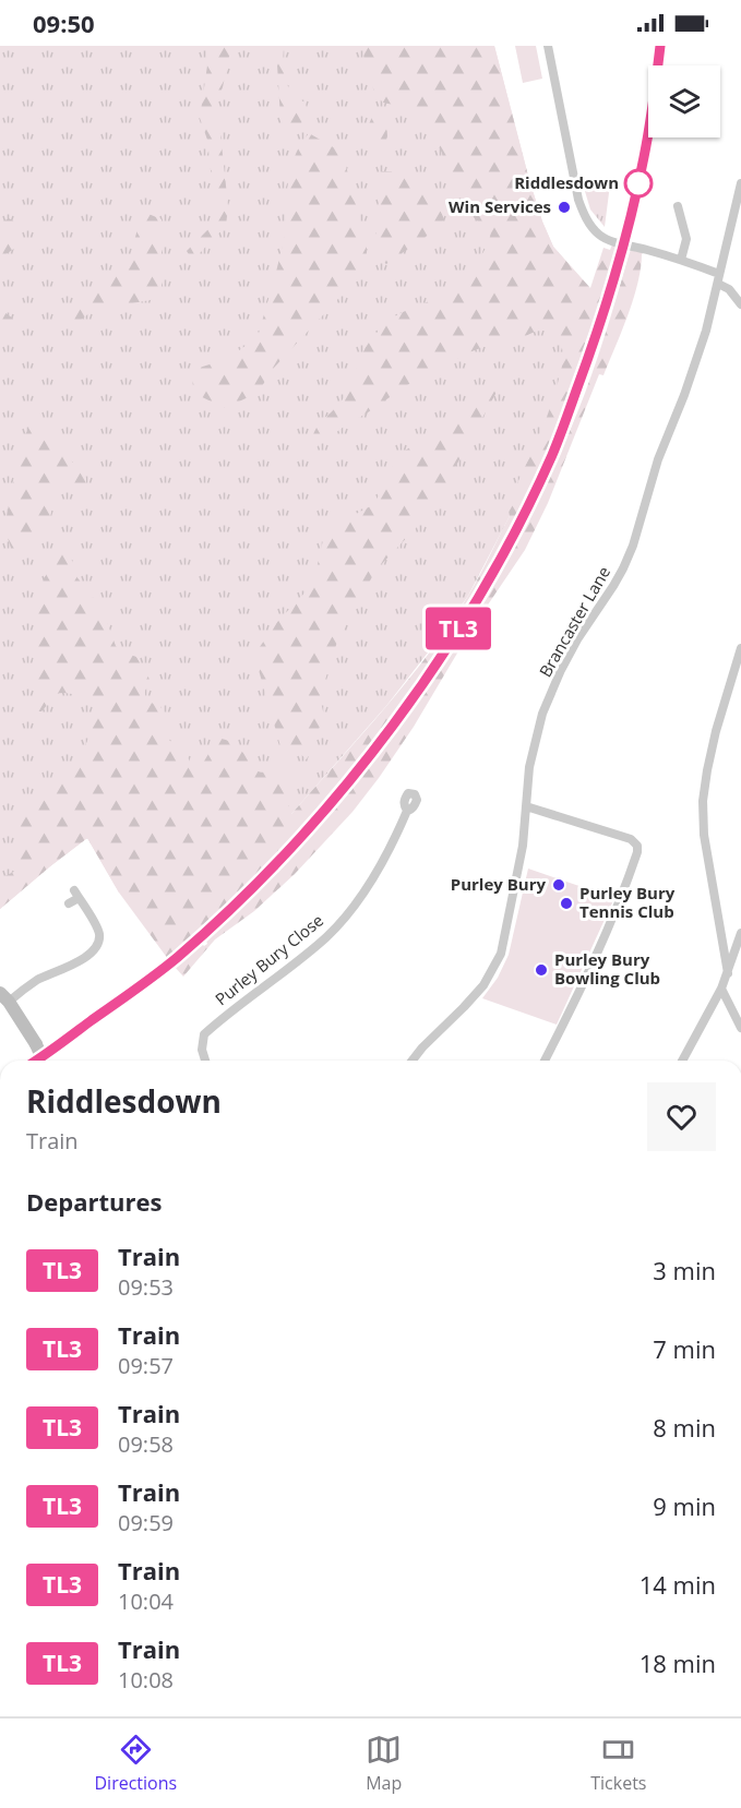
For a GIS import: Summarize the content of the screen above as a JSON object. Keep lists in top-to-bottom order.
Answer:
{
  "streets": {
    "street": ["Brancaster Lane", "Purley Bury Close"]
  },
  "places": [
    "Riddlesdown",
    "Win Services",
    "Purley Bury",
    "Purley Bury Tennis Club",
    "Purley Bury Bowling Club"
  ],
  "page": {
    "status": "09:50",
    "on_map": "TL3",
    "heading": [
      ["Riddlesdown", "Train"],
      "Departures"
    ],
    "list": [
      {
        "mark": "TL3",
        "name": "Train",
        "note": "09:53",
        "value": "3 min"
      },
      {
        "mark": "TL3",
        "name": "Train",
        "note": "09:57",
        "value": "7 min"
      },
      {
        "mark": "TL3",
        "name": "Train",
        "note": "09:58",
        "value": "8 min"
      },
      {
        "mark": "TL3",
        "name": "Train",
        "note": "09:59",
        "value": "9 min"
      },
      {
        "mark": "TL3",
        "name": "Train",
        "note": "10:04",
        "value": "14 min"
      },
      {
        "mark": "TL3",
        "name": "Train",
        "note": "10:08",
        "value": "18 min"
      }
    ],
    "tabs": ["Directions", "Map", "Tickets"]
  }
}
